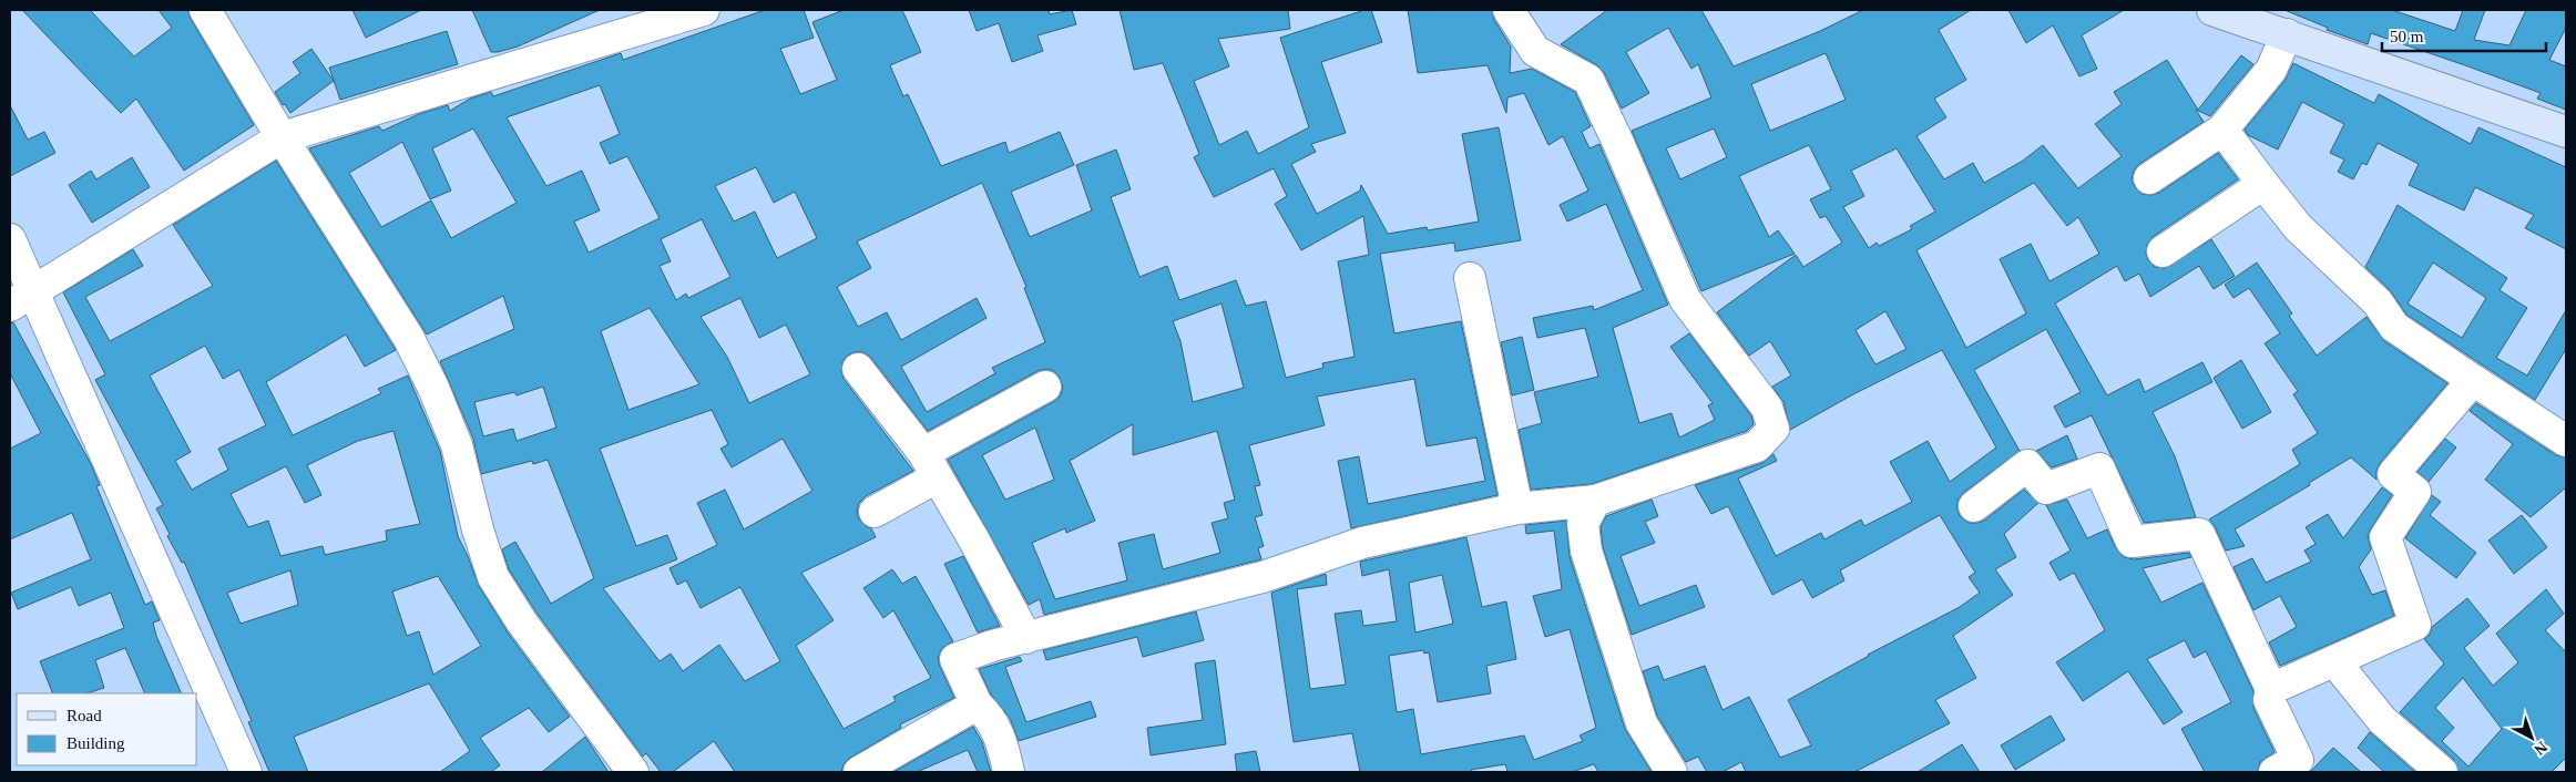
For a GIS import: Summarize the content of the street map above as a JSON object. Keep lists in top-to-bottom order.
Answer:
{
  "legend": ["Road", "Building"],
  "scale_bar": "50 m",
  "north": "bottom right"
}
